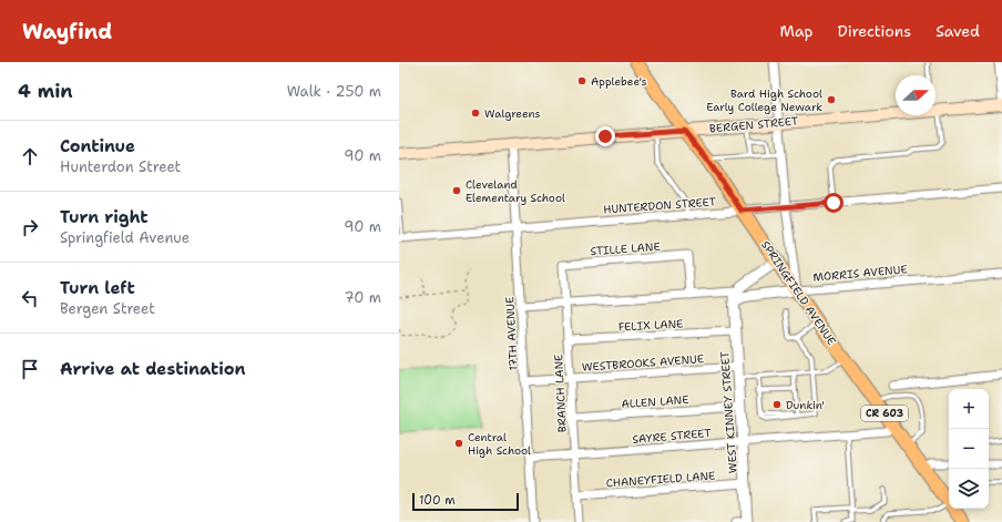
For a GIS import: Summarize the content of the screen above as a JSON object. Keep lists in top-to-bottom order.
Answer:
{
  "streets": {
    "main road": ["BERGEN STREET", "SPRINGFIELD AVENUE", "CR 603"],
    "street": [
      "HUNTERDON STREET",
      "STILLE LANE",
      "MORRIS AVENUE",
      "FELIX LANE",
      "17TH AVENUE",
      "WESTBROOKS AVENUE",
      "BRANCH LANE",
      "ALLEN LANE",
      "WEST KINNEY STREET",
      "SAYRE STREET",
      "CHANEYFIELD LANE"
    ]
  },
  "crossings": [
    ["BERGEN STREET", "SPRINGFIELD AVENUE"],
    ["BERGEN STREET", "17TH AVENUE"],
    ["HUNTERDON STREET", "SPRINGFIELD AVENUE"],
    ["HUNTERDON STREET", "17TH AVENUE"],
    ["STILLE LANE", "BRANCH LANE"],
    ["MORRIS AVENUE", "SPRINGFIELD AVENUE"],
    ["MORRIS AVENUE", "WEST KINNEY STREET"],
    ["SPRINGFIELD AVENUE", "SAYRE STREET"],
    ["FELIX LANE", "BRANCH LANE"],
    ["FELIX LANE", "WEST KINNEY STREET"],
    ["17TH AVENUE", "WESTBROOKS AVENUE"],
    ["17TH AVENUE", "SAYRE STREET"],
    ["WESTBROOKS AVENUE", "BRANCH LANE"],
    ["WESTBROOKS AVENUE", "WEST KINNEY STREET"],
    ["BRANCH LANE", "ALLEN LANE"],
    ["BRANCH LANE", "SAYRE STREET"],
    ["BRANCH LANE", "CHANEYFIELD LANE"],
    ["ALLEN LANE", "WEST KINNEY STREET"],
    ["WEST KINNEY STREET", "SAYRE STREET"],
    ["WEST KINNEY STREET", "CHANEYFIELD LANE"]
  ],
  "places": [
    "Applebee's",
    "Bard High School Early College Newark",
    "Walgreens",
    "Cleveland Elementary School",
    "Dunkin'",
    "Central High School"
  ],
  "scale_bar": "100 m",
  "north": "right",
  "page": {
    "header": "Wayfind",
    "nav": ["Map", "Directions", "Saved"],
    "heading": ["4 min", "Walk · 250 m"],
    "list": [
      ["Continue", "Hunterdon Street", "90 m"],
      ["Turn right", "Springfield Avenue", "90 m"],
      ["Turn left", "Bergen Street", "70 m"],
      "Arrive at destination"
    ],
    "map_buttons": ["+", "−"],
    "scale": "100 m"
  }
}
